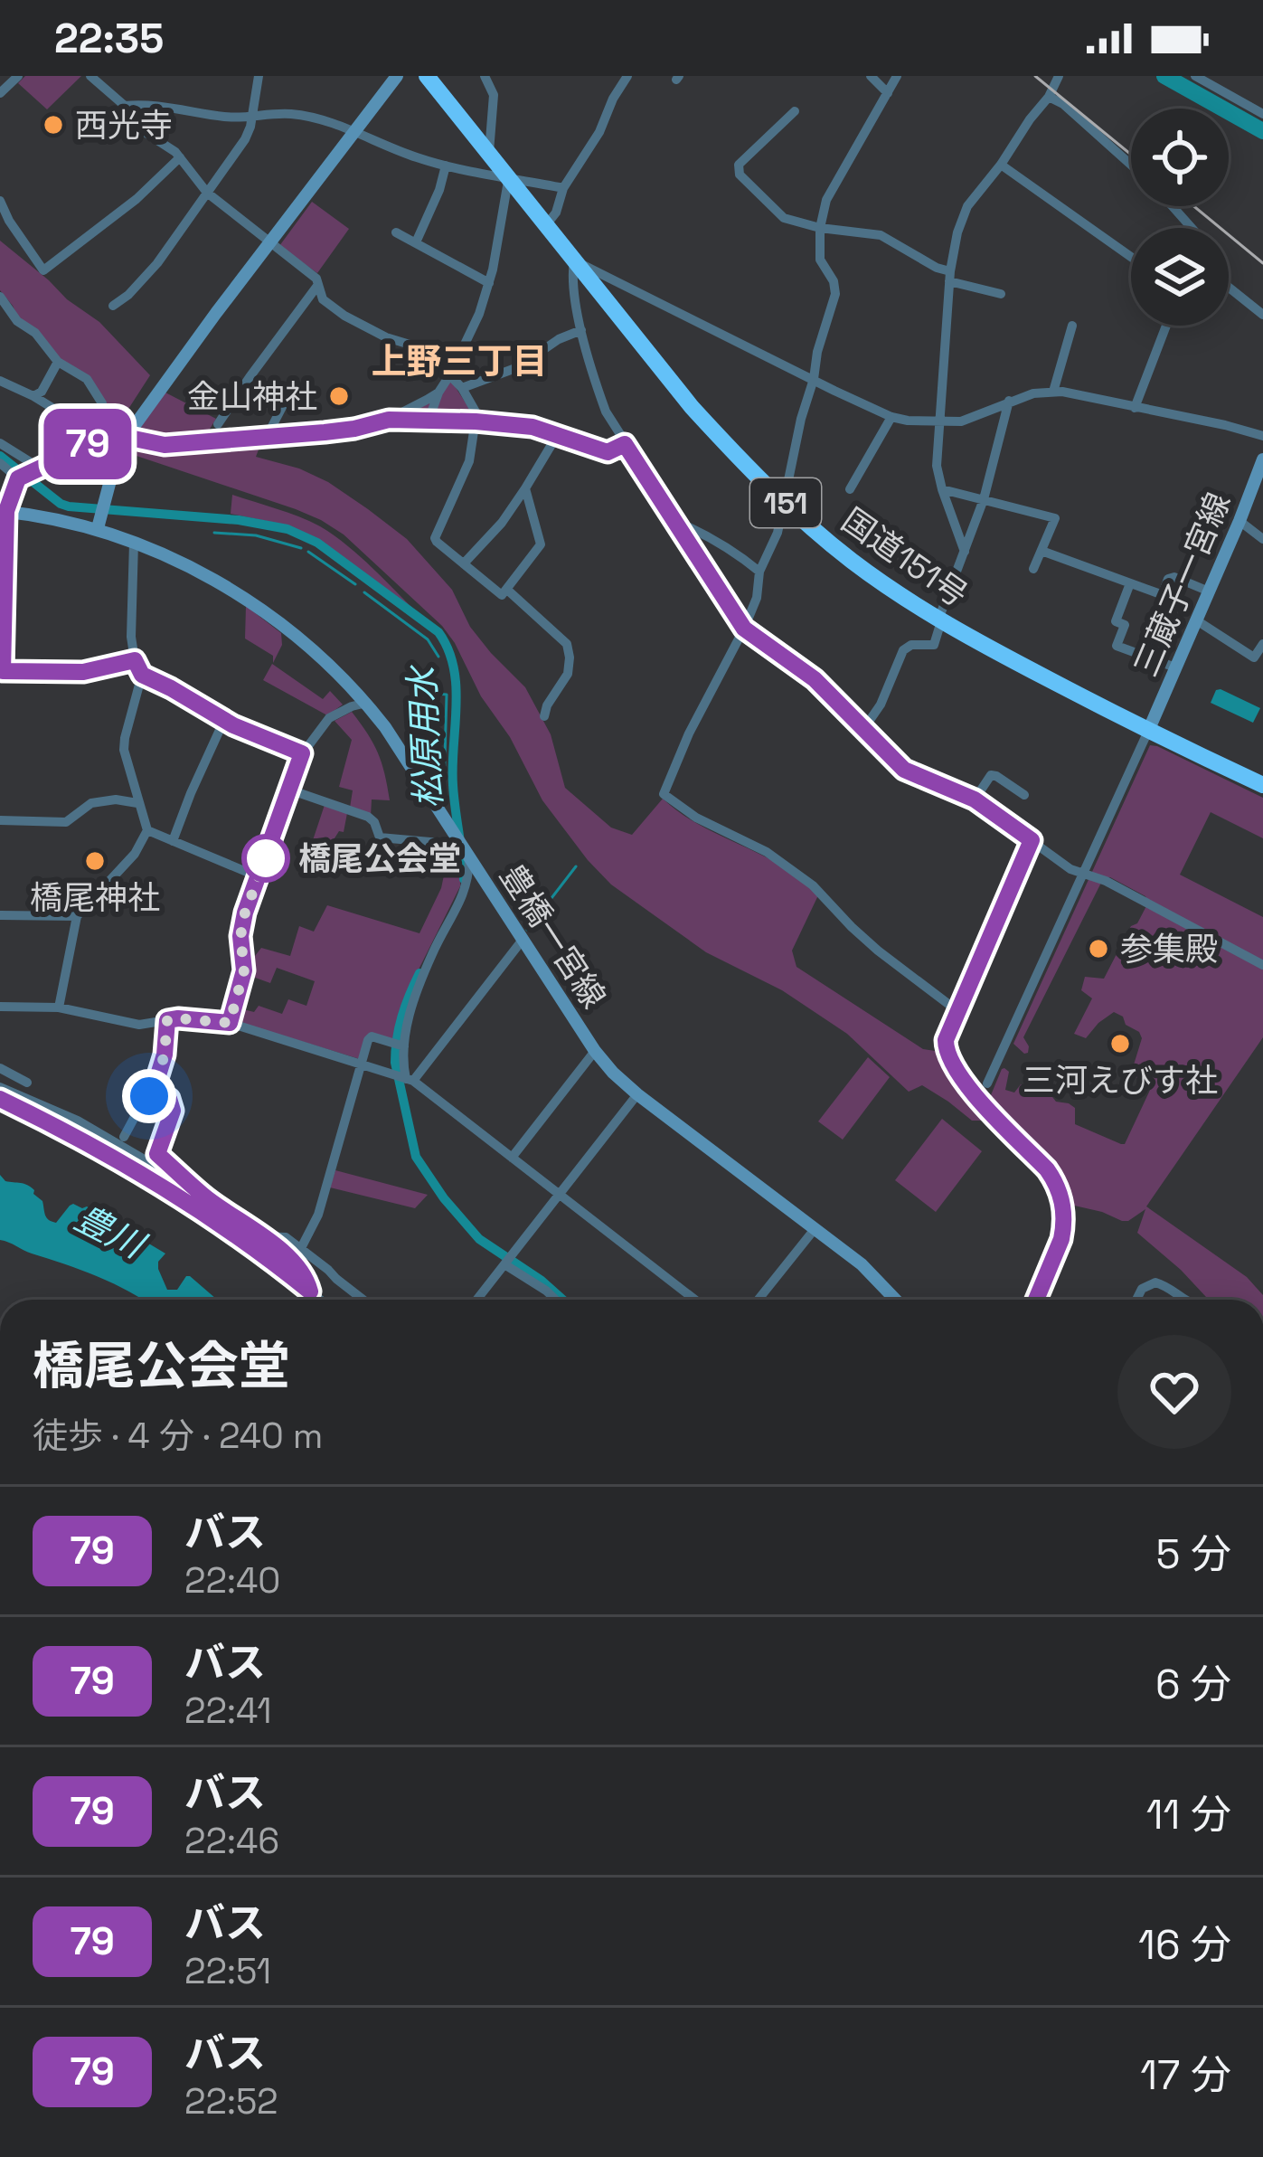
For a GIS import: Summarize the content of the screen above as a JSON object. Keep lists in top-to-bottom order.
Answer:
{
  "streets": {
    "highway": ["151", "国道151号"],
    "main road": ["三蔵子一宮線", "豊橋一宮線"]
  },
  "crossings": [
    ["国道151号", "三蔵子一宮線"]
  ],
  "districts": ["上野三丁目"],
  "water": ["松原用水", "豊川"],
  "places": [
    "西光寺",
    "金山神社",
    "橋尾公会堂",
    "橋尾神社",
    "参集殿",
    "三河えびす社"
  ],
  "lines": ["bus line 79"],
  "page": {
    "status": "22:35",
    "on_map": "79",
    "heading": ["橋尾公会堂", "徒歩 · 4 分 · 240 m"],
    "list": [
      {
        "mark": "79",
        "name": "バス",
        "note": "22:40",
        "value": "5 分"
      },
      {
        "mark": "79",
        "name": "バス",
        "note": "22:41",
        "value": "6 分"
      },
      {
        "mark": "79",
        "name": "バス",
        "note": "22:46",
        "value": "11 分"
      },
      {
        "mark": "79",
        "name": "バス",
        "note": "22:51",
        "value": "16 分"
      },
      {
        "mark": "79",
        "name": "バス",
        "note": "22:52",
        "value": "17 分"
      }
    ]
  }
}
